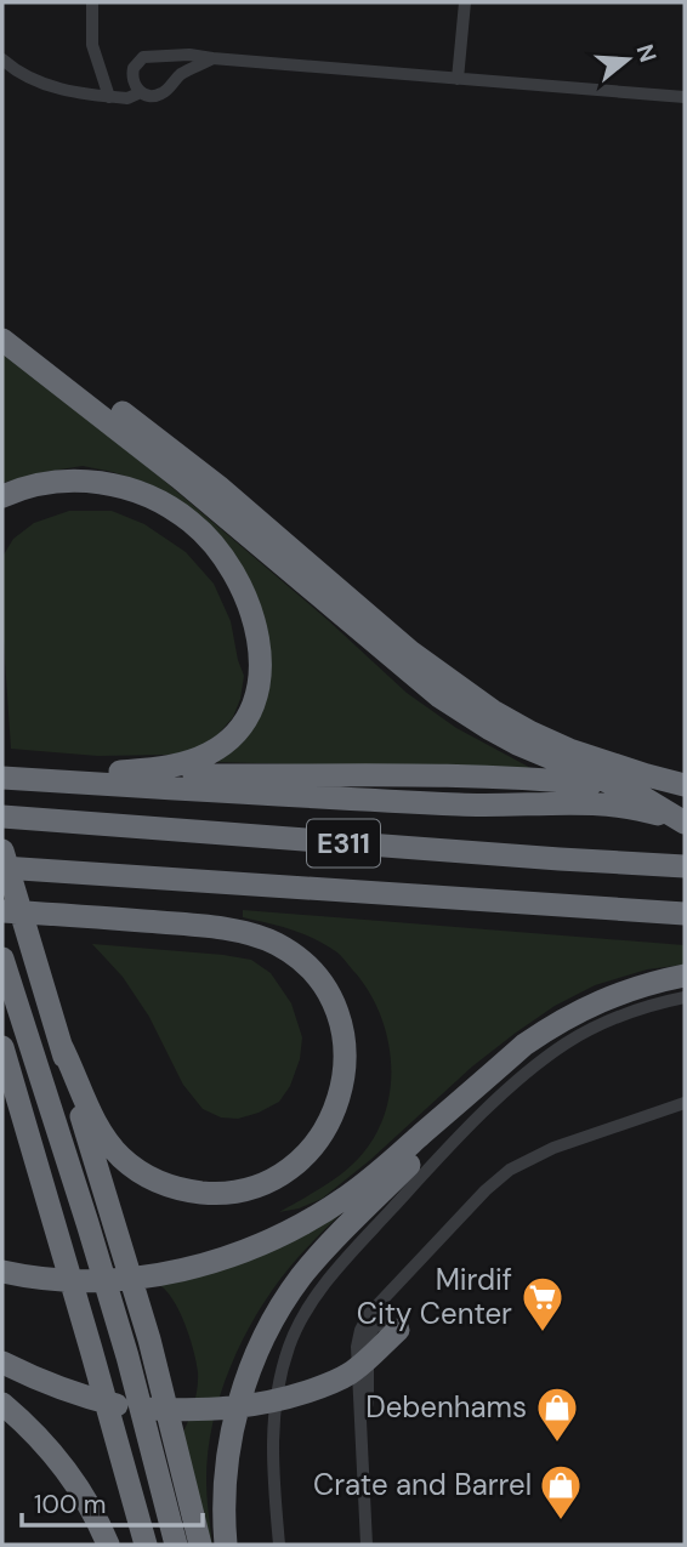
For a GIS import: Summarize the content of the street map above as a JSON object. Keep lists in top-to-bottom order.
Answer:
{
  "streets": {
    "highway": ["E311"]
  },
  "places": {
    "supermarket": ["Mirdif City Center"],
    "shop": ["Debenhams", "Crate and Barrel"]
  },
  "scale_bar": "100 m",
  "north": "right"
}
